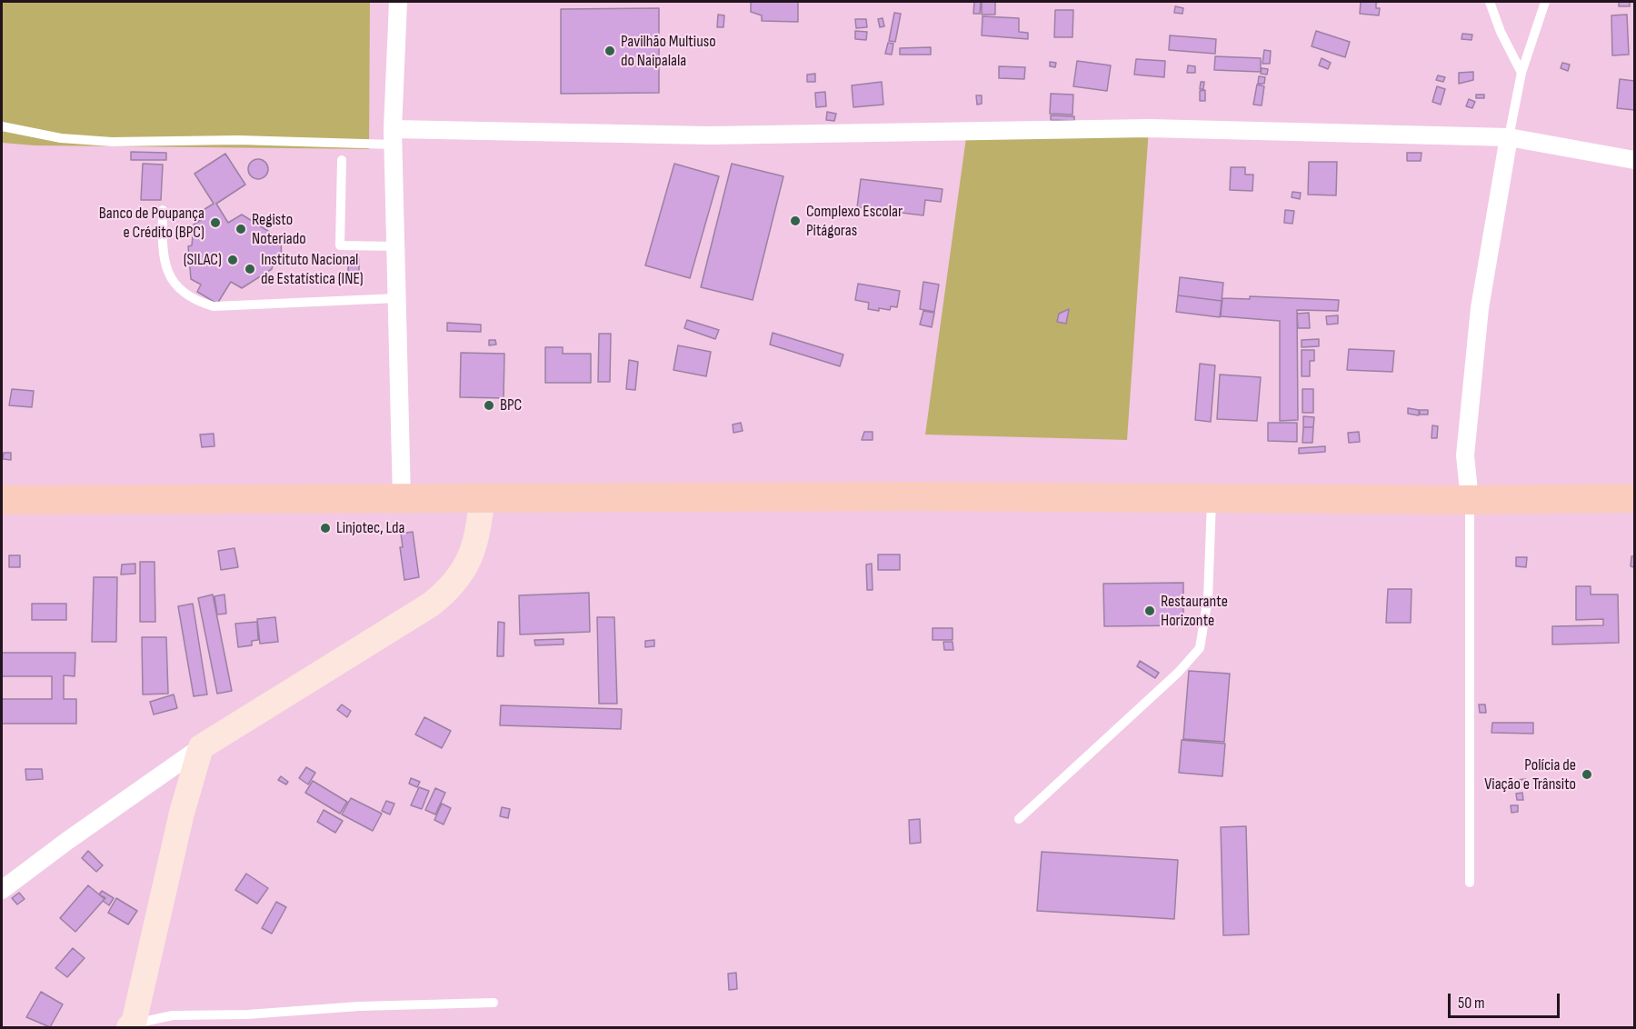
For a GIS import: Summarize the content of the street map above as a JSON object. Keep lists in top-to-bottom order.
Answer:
{
  "places": [
    "Pavilhão Multiuso do Naipalala",
    "Complexo Escolar Pitágoras",
    "Banco de Poupança e Crédito (BPC)",
    "Registo Noteriado",
    "(SILAC)",
    "Instituto Nacional de Estatística (INE)",
    "BPC",
    "Linjotec, Lda",
    "Restaurante Horizonte",
    "Polícia de Viação e Trânsito"
  ],
  "scale_bar": "50 m"
}
